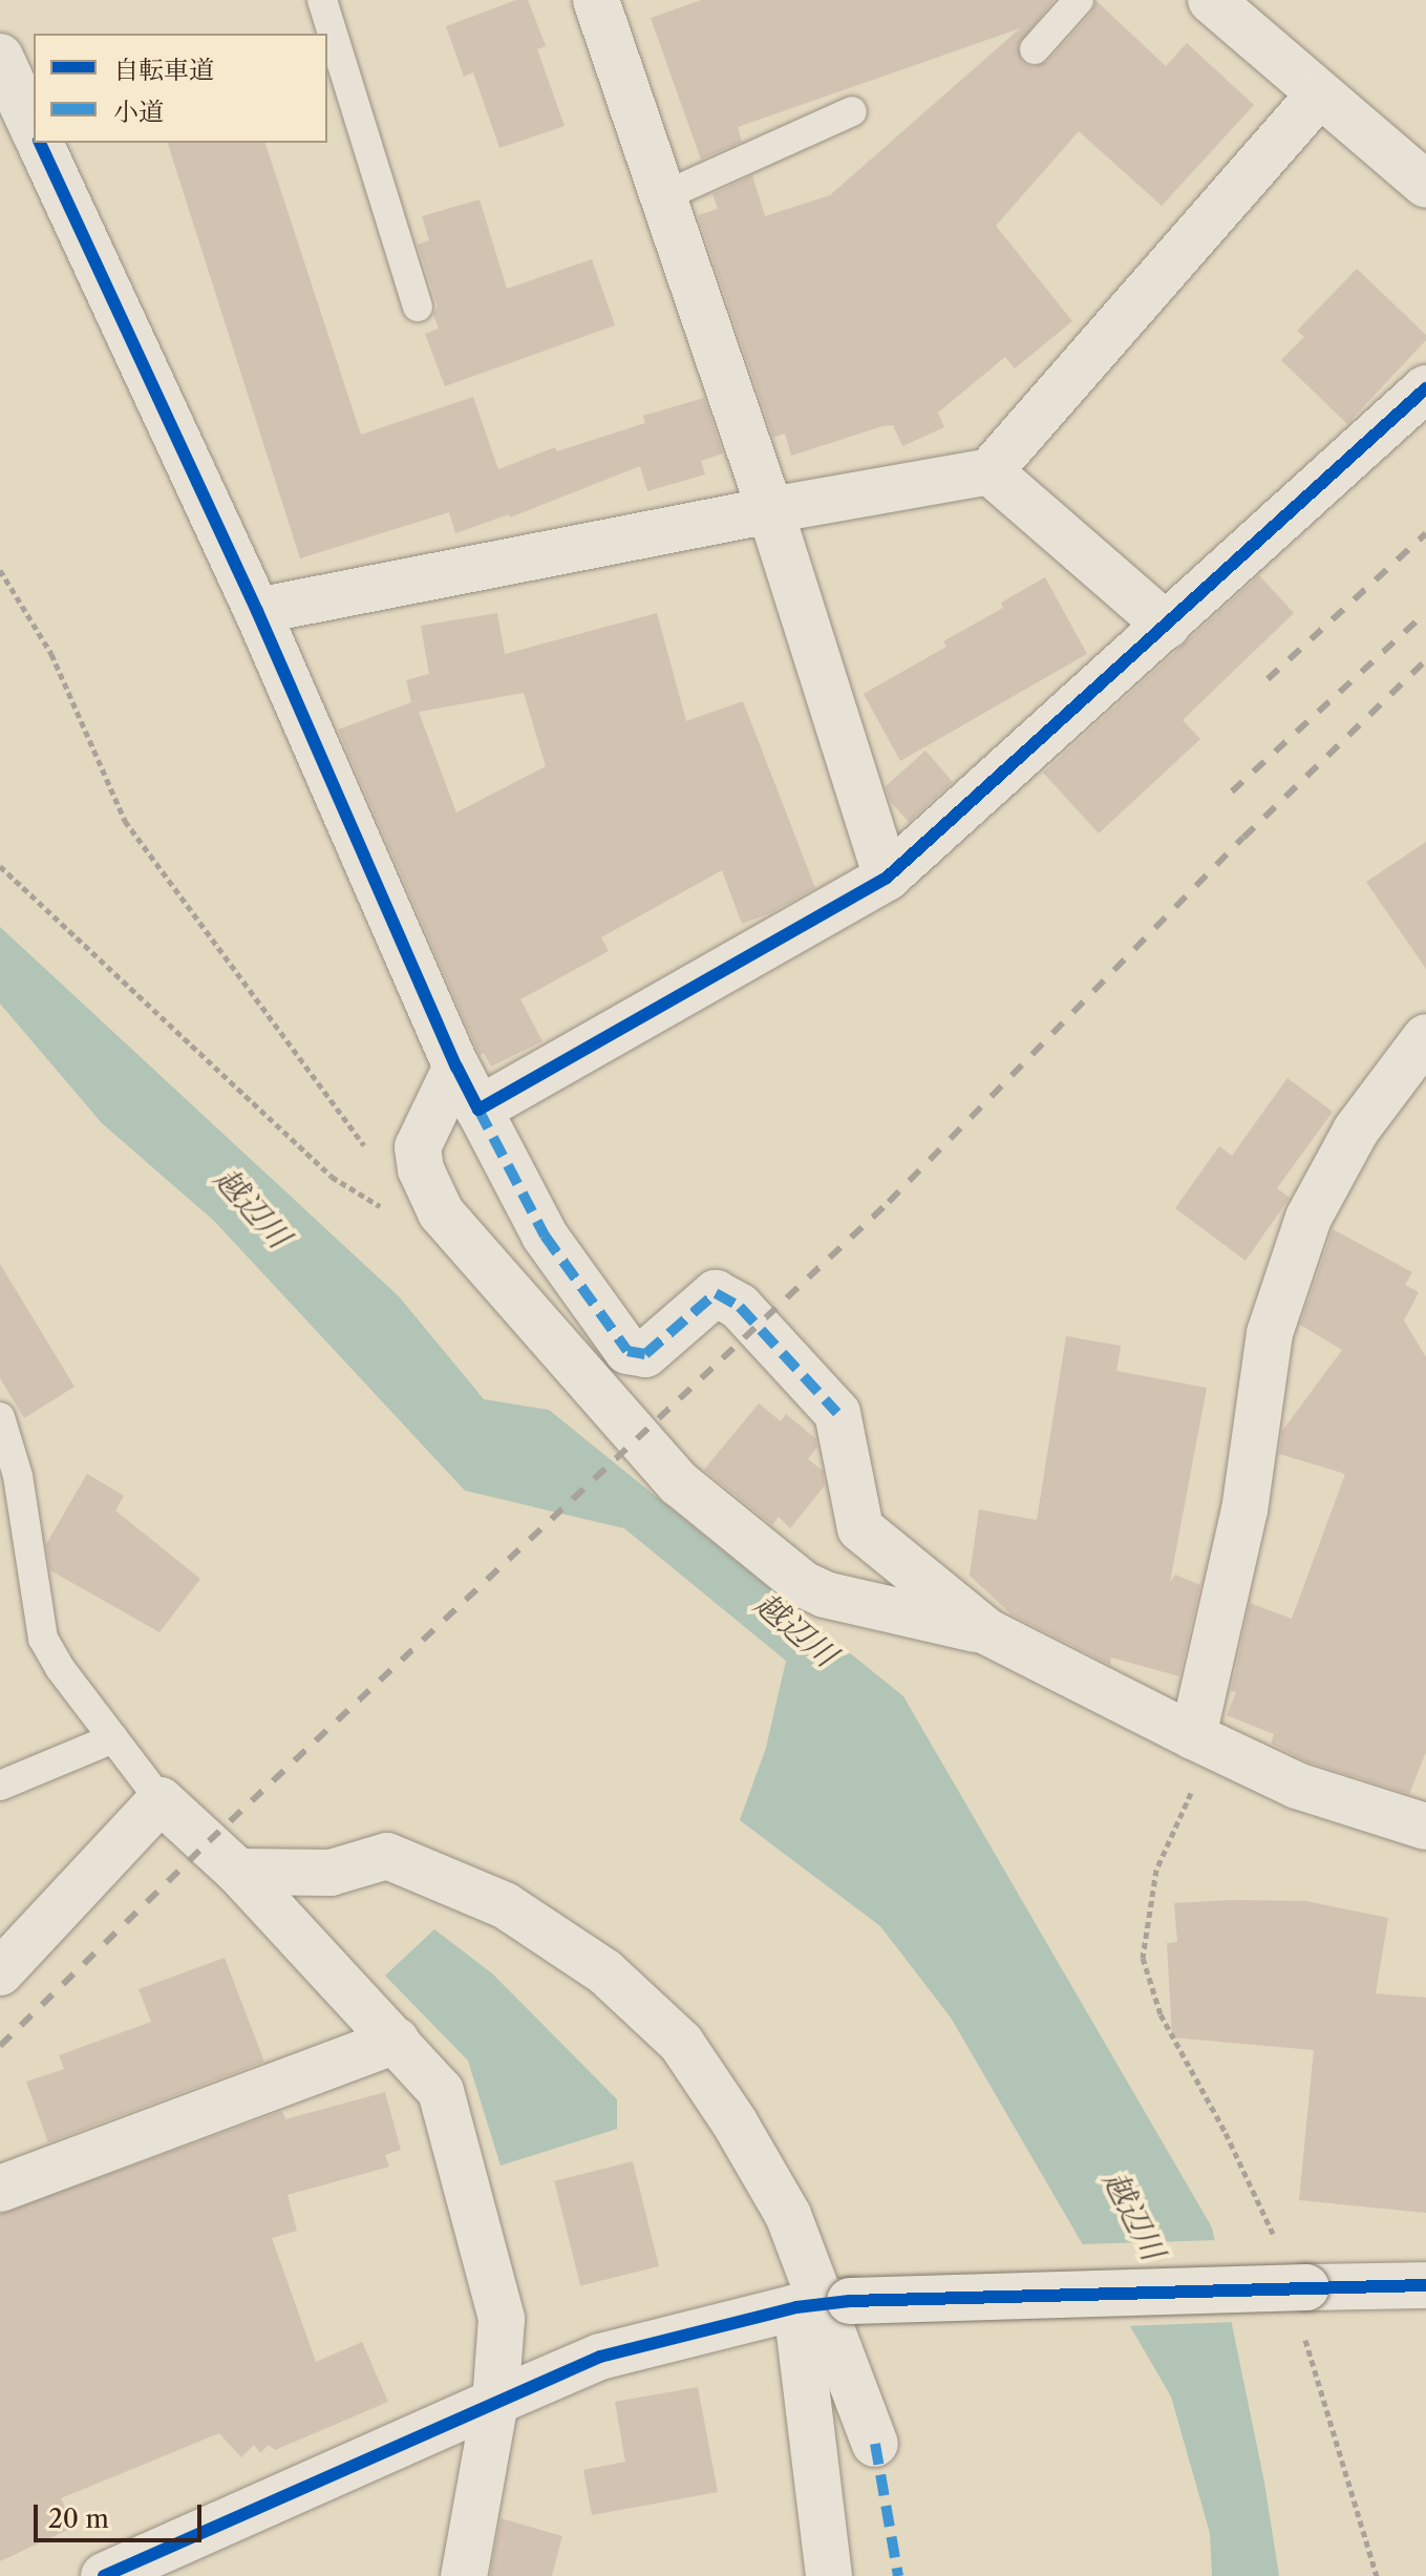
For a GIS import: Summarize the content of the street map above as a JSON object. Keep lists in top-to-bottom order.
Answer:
{
  "water": ["越辺川"],
  "legend": ["自転車道", "小道"],
  "scale_bar": "20 m"
}
